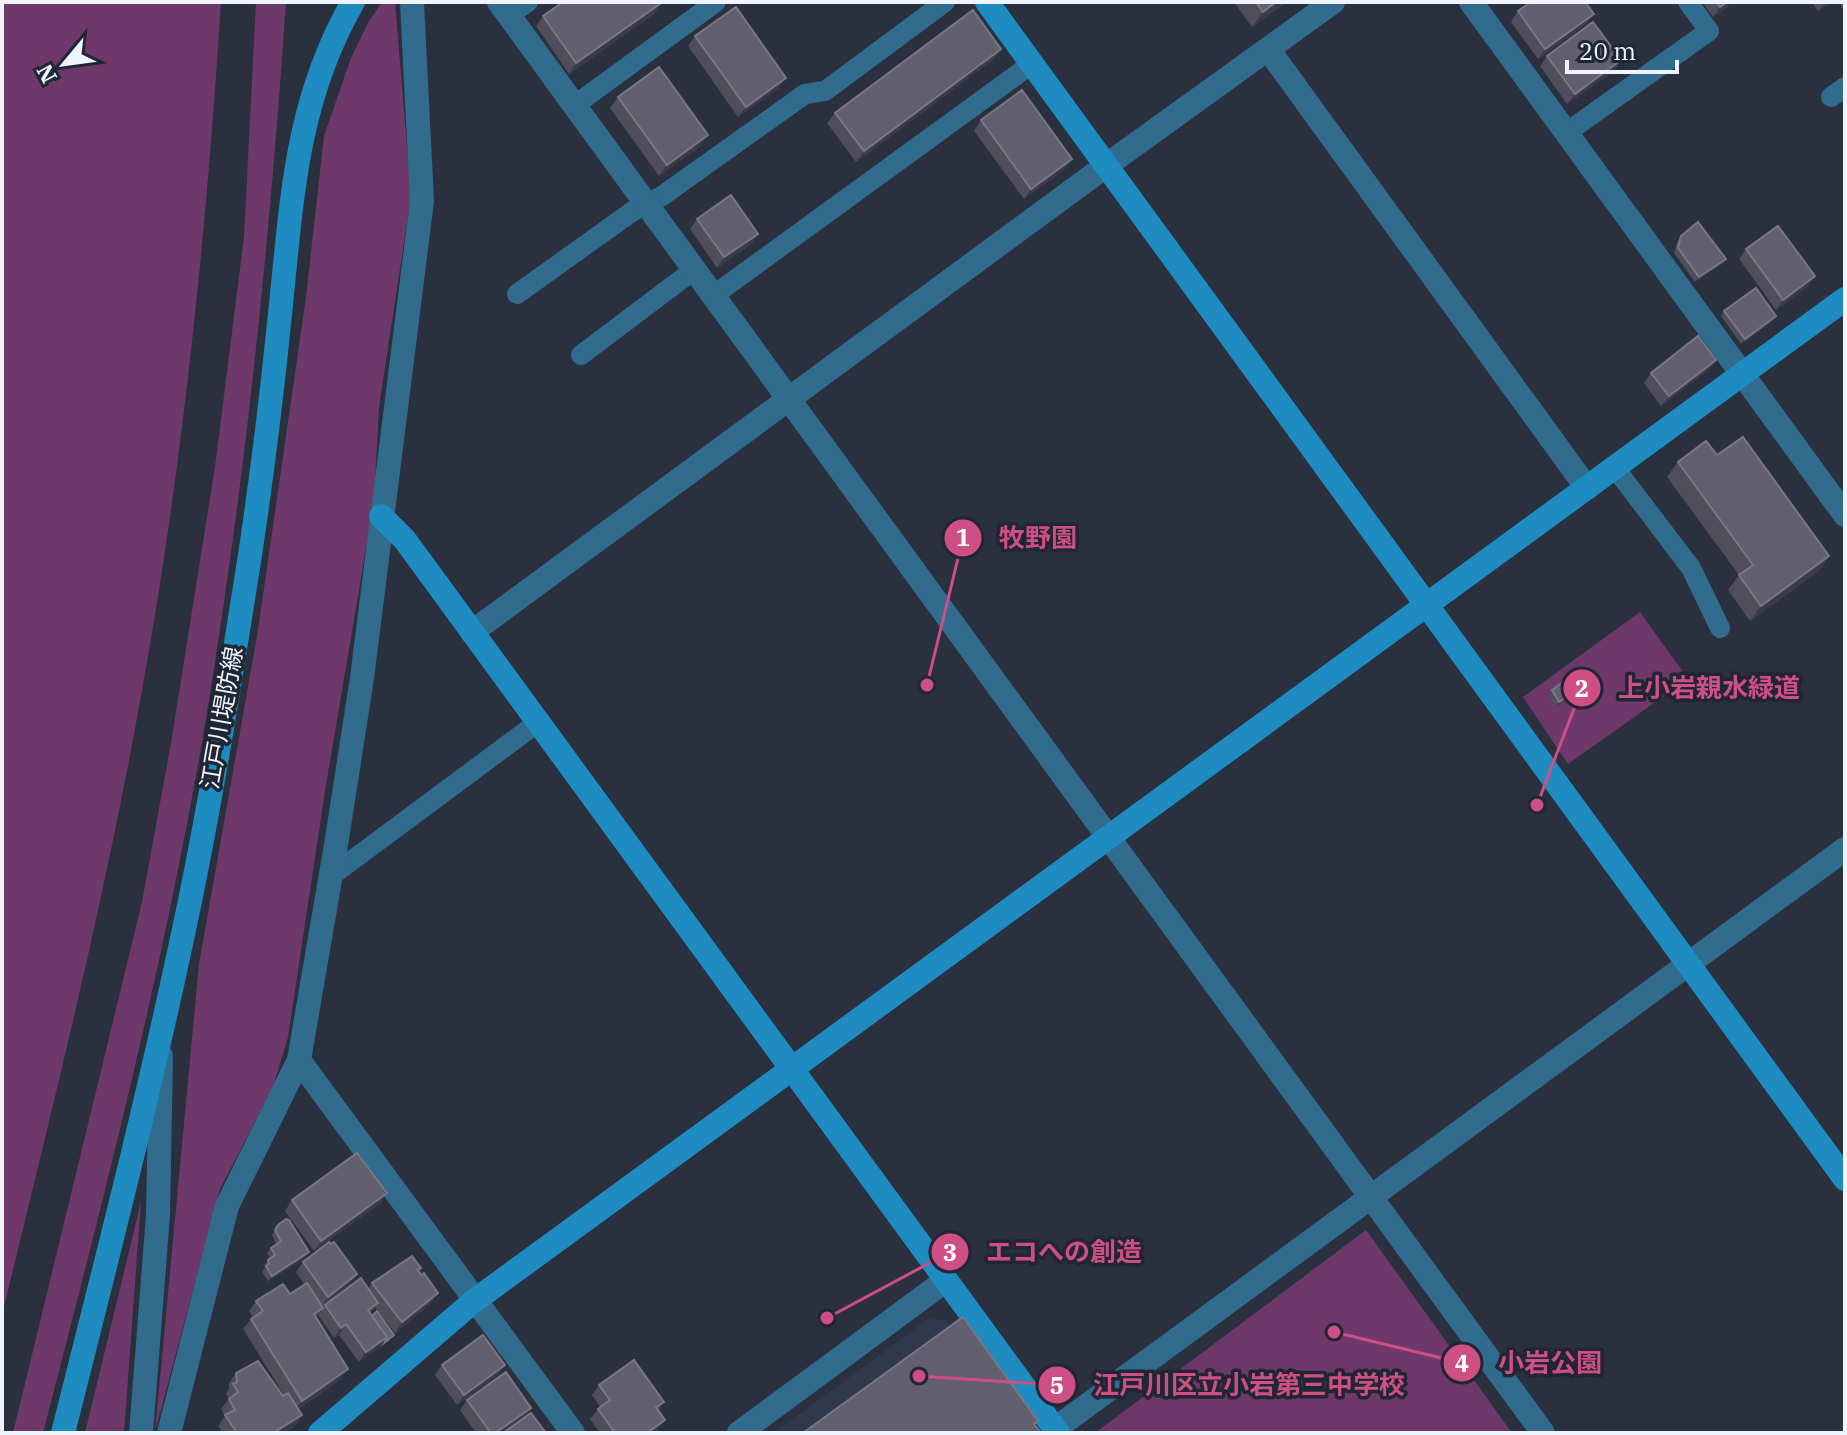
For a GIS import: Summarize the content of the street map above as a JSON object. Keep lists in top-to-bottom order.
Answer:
{
  "streets": {
    "street": ["江戸川堤防線"]
  },
  "places": [
    "牧野園",
    "上小岩親水緑道",
    "エコへの創造",
    "小岩公園",
    "江戸川区立小岩第三中学校"
  ],
  "scale_bar": "20 m",
  "north": "bottom left"
}
